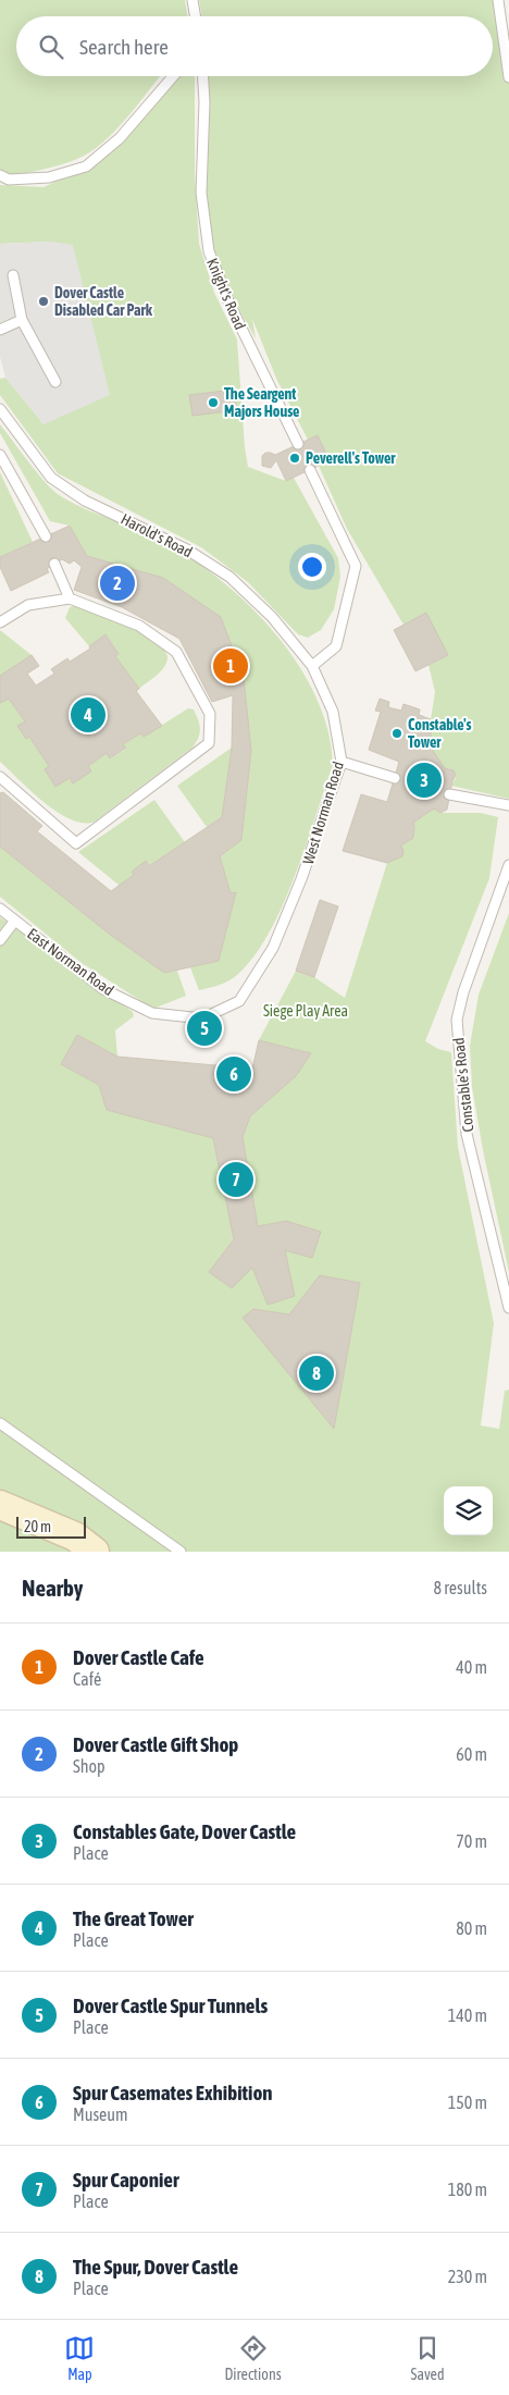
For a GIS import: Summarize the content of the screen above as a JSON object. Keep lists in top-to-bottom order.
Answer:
{
  "streets": {
    "lane": [
      "Knight's Road",
      "Harold's Road",
      "West Norman Road",
      "East Norman Road",
      "Constable's Road"
    ]
  },
  "crossings": [
    ["Harold's Road", "West Norman Road"],
    ["West Norman Road", "East Norman Road"]
  ],
  "parks": ["Siege Play Area"],
  "places": [
    "Dover Castle Disabled Car Park",
    "The Seargent Majors House",
    "Peverell's Tower",
    "Constable's Tower"
  ],
  "scale_bar": "20 m",
  "page": {
    "search": "Search here",
    "pins": [
      "2",
      "1",
      "4",
      "3",
      "5",
      "6",
      "7",
      "8"
    ],
    "scale": "20 m",
    "heading": ["Nearby", "8 results"],
    "list": [
      {
        "mark": "1",
        "name": "Dover Castle Cafe",
        "note": "Café",
        "value": "40 m"
      },
      {
        "mark": "2",
        "name": "Dover Castle Gift Shop",
        "note": "Shop",
        "value": "60 m"
      },
      {
        "mark": "3",
        "name": "Constables Gate, Dover Castle",
        "note": "Place",
        "value": "70 m"
      },
      {
        "mark": "4",
        "name": "The Great Tower",
        "note": "Place",
        "value": "80 m"
      },
      {
        "mark": "5",
        "name": "Dover Castle Spur Tunnels",
        "note": "Place",
        "value": "140 m"
      },
      {
        "mark": "6",
        "name": "Spur Casemates Exhibition",
        "note": "Museum",
        "value": "150 m"
      },
      {
        "mark": "7",
        "name": "Spur Caponier",
        "note": "Place",
        "value": "180 m"
      },
      {
        "mark": "8",
        "name": "The Spur, Dover Castle",
        "note": "Place",
        "value": "230 m"
      }
    ],
    "nav": ["Map", "Directions", "Saved"]
  }
}
